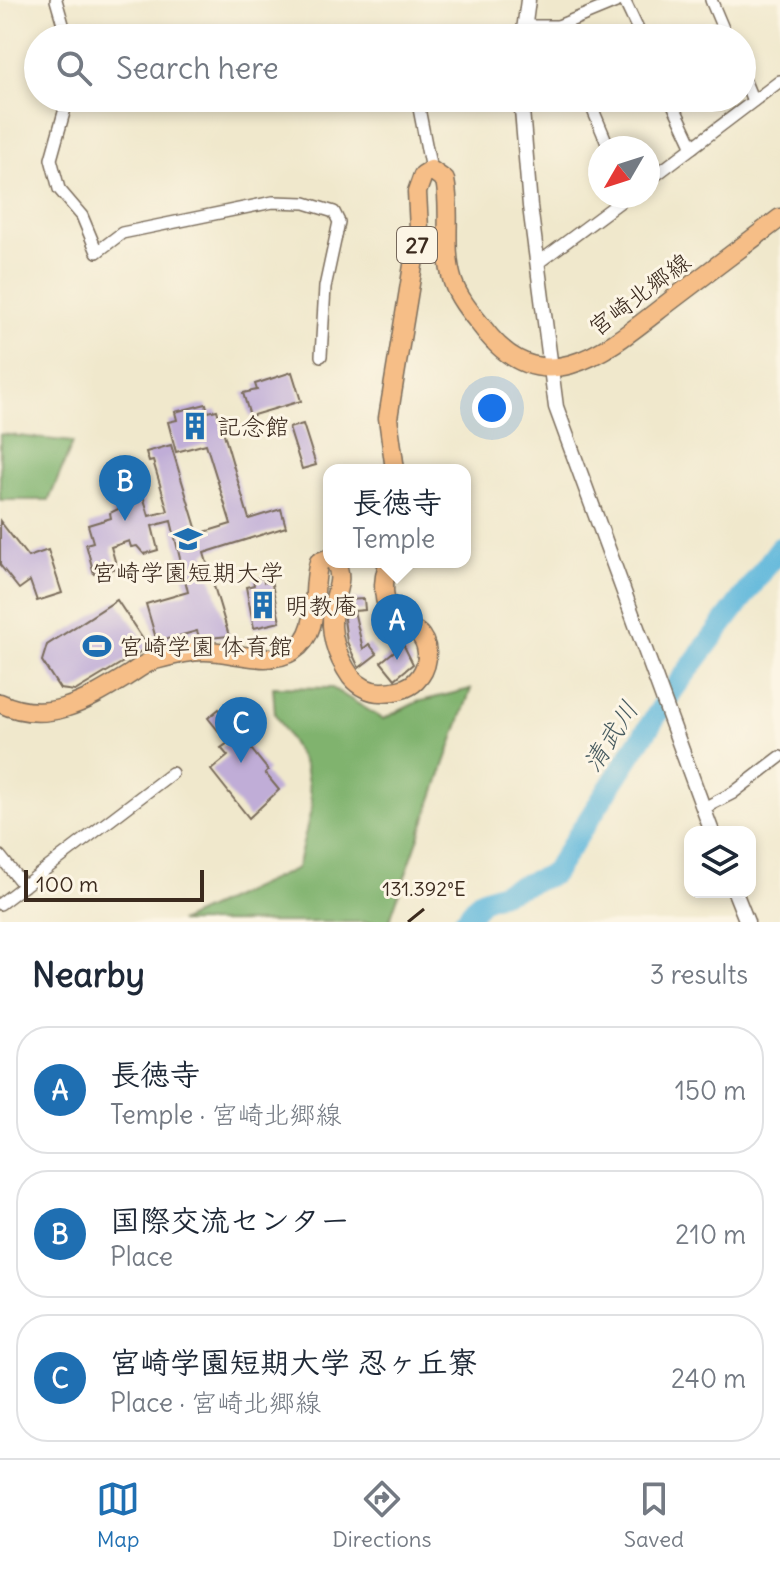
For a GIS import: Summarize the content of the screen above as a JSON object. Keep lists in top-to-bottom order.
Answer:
{
  "streets": {
    "main road": ["27", "宮崎北郷線"]
  },
  "crossings": [
    ["27", "宮崎北郷線"]
  ],
  "water": ["清武川"],
  "places": {
    "building": ["記念館", "明教庵"],
    "school or university": ["宮崎学園短期大学"],
    "sports": ["宮崎学園 体育館"]
  },
  "scale_bar": "100 m",
  "north": "bottom left",
  "page": {
    "search": "Search here",
    "pins": ["B", "A", "C"],
    "popup": ["長徳寺", "Temple"],
    "scale": "100 m",
    "heading": ["Nearby", "3 results"],
    "list": [
      {
        "mark": "A",
        "name": "長徳寺",
        "note": "Temple · 宮崎北郷線",
        "value": "150 m"
      },
      {
        "mark": "B",
        "name": "国際交流センター",
        "note": "Place",
        "value": "210 m"
      },
      {
        "mark": "C",
        "name": "宮崎学園短期大学 忍ヶ丘寮",
        "note": "Place · 宮崎北郷線",
        "value": "240 m"
      }
    ],
    "nav": ["Map", "Directions", "Saved"]
  },
  "coordinates": ["131.392°E"]
}
